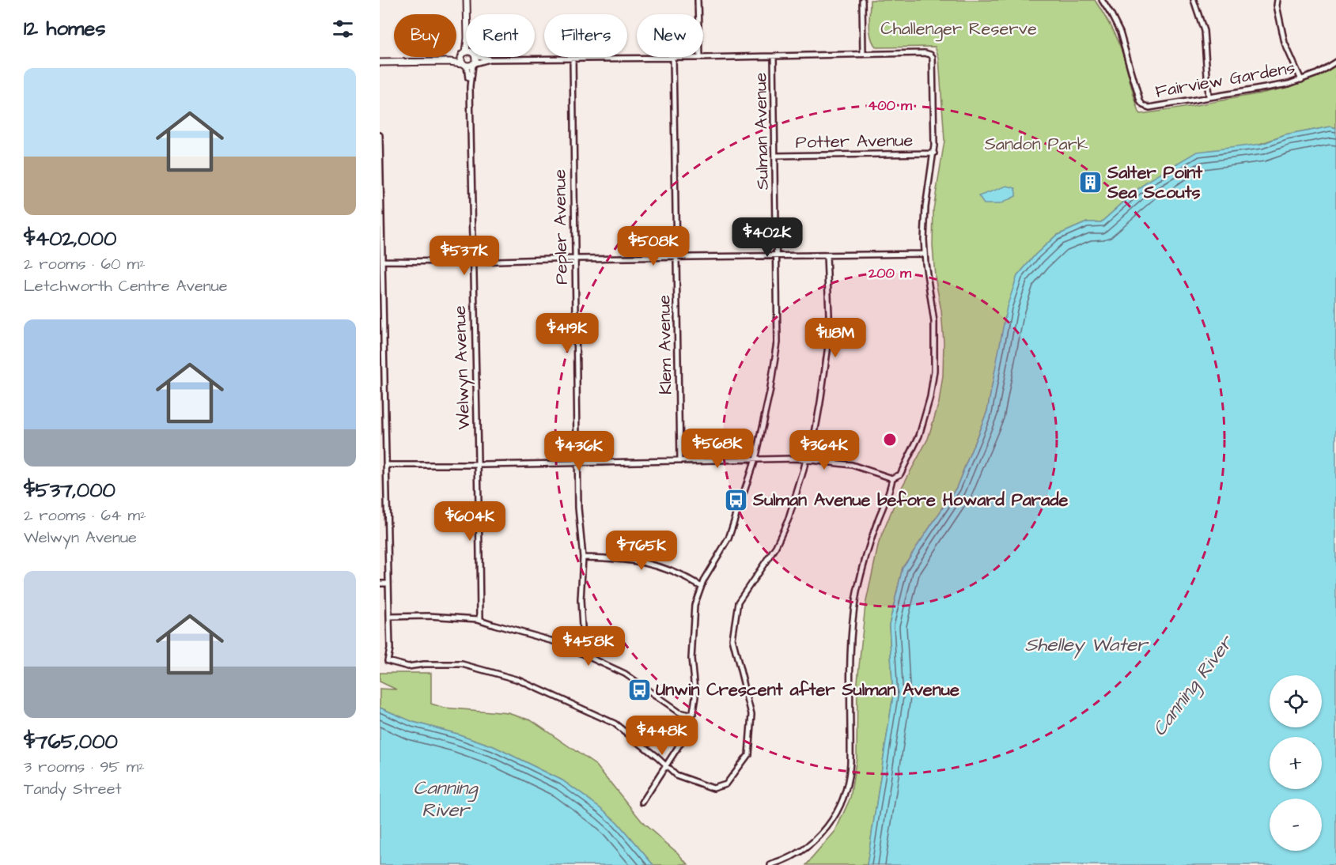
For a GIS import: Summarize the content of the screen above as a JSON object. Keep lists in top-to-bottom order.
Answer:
{
  "streets": {
    "street": [
      "Fairview Gardens",
      "Sulman Avenue",
      "Potter Avenue",
      "Pepler Avenue",
      "Klem Avenue",
      "Welwyn Avenue"
    ]
  },
  "crossings": [
    ["Sulman Avenue", "Potter Avenue"]
  ],
  "water": ["Shelley Water", "Canning River"],
  "parks": ["Challenger Reserve", "Sandon Park"],
  "places": {
    "building": ["Salter Point Sea Scouts"],
    "bus stop": ["Sulman Avenue before Howard Parade", "Unwin Crescent after Sulman Avenue"]
  },
  "page": {
    "heading": "12 homes",
    "chip": [
      "Buy",
      "Rent",
      "Filters",
      "New"
    ],
    "list": [
      {
        "name": "$402,000",
        "note": "2 rooms · 60 m² · Letchworth Centre Avenue"
      },
      {
        "name": "$537,000",
        "note": "2 rooms · 64 m² · Welwyn Avenue"
      },
      {
        "name": "$765,000",
        "note": "3 rooms · 95 m² · Tandy Street"
      }
    ],
    "price": [
      "$402K",
      "$508K",
      "$537K",
      "$419K",
      "$1.18M",
      "$568K",
      "$364K",
      "$436K",
      "$604K",
      "$765K",
      "$458K",
      "$448K"
    ],
    "map_buttons": ["+", "−"]
  },
  "rings": ["400 m", "200 m"]
}
